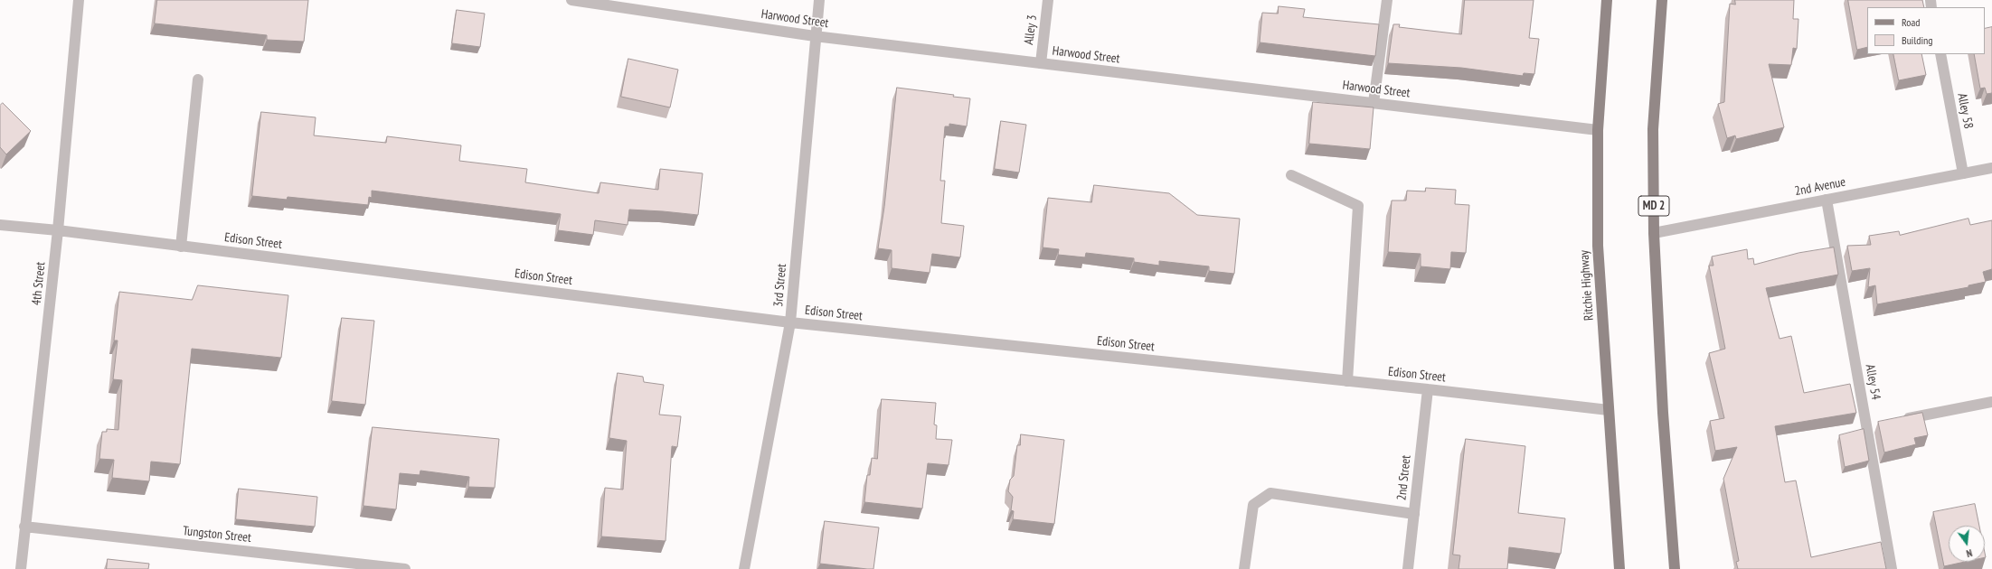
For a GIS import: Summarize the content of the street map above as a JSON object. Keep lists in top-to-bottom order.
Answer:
{
  "streets": {
    "main road": ["MD 2", "Ritchie Highway"],
    "street": [
      "Harwood Street",
      "Alley 3",
      "Alley 58",
      "2nd Avenue",
      "Edison Street",
      "4th Street",
      "3rd Street",
      "Alley 54",
      "2nd Street",
      "Tungston Street"
    ]
  },
  "crossings": [
    ["Harwood Street", "Alley 3"],
    ["Harwood Street", "3rd Street"],
    ["Harwood Street", "Ritchie Highway"],
    ["Alley 58", "2nd Avenue"],
    ["2nd Avenue", "MD 2"],
    ["2nd Avenue", "Alley 54"],
    ["Edison Street", "4th Street"],
    ["Edison Street", "3rd Street"],
    ["Edison Street", "Ritchie Highway"],
    ["Edison Street", "2nd Street"],
    ["4th Street", "Tungston Street"]
  ],
  "legend": ["Road", "Building"],
  "north": "bottom"
}
